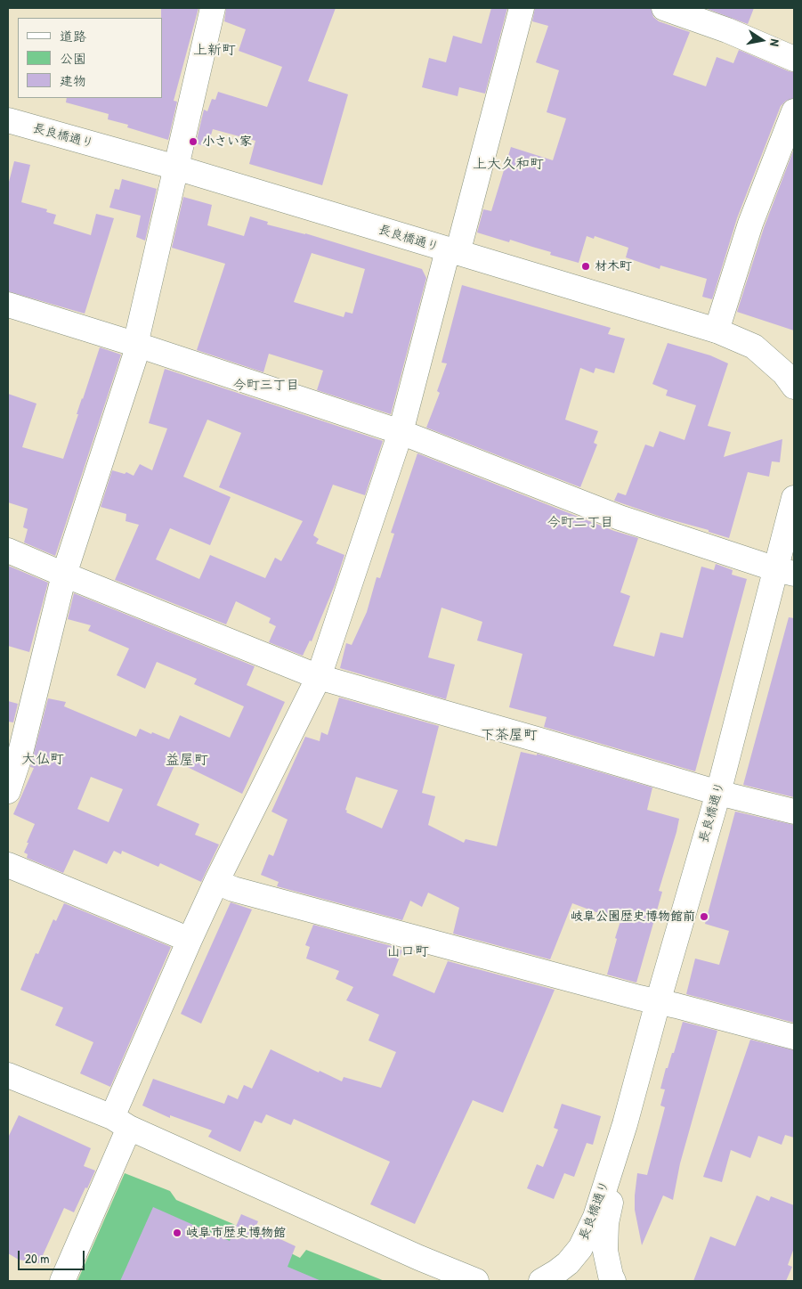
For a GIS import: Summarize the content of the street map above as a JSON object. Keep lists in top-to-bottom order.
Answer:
{
  "streets": {
    "main road": ["長良橋通り"]
  },
  "districts": [
    "上新町",
    "上大久和町",
    "今町三丁目",
    "今町二丁目",
    "下茶屋町",
    "大仏町",
    "益屋町",
    "山口町"
  ],
  "places": [
    "小さい家",
    "材木町",
    "岐阜公園歴史博物館前",
    "岐阜市歴史博物館"
  ],
  "legend": ["道路", "公園", "建物"],
  "scale_bar": "20 m",
  "north": "right"
}
